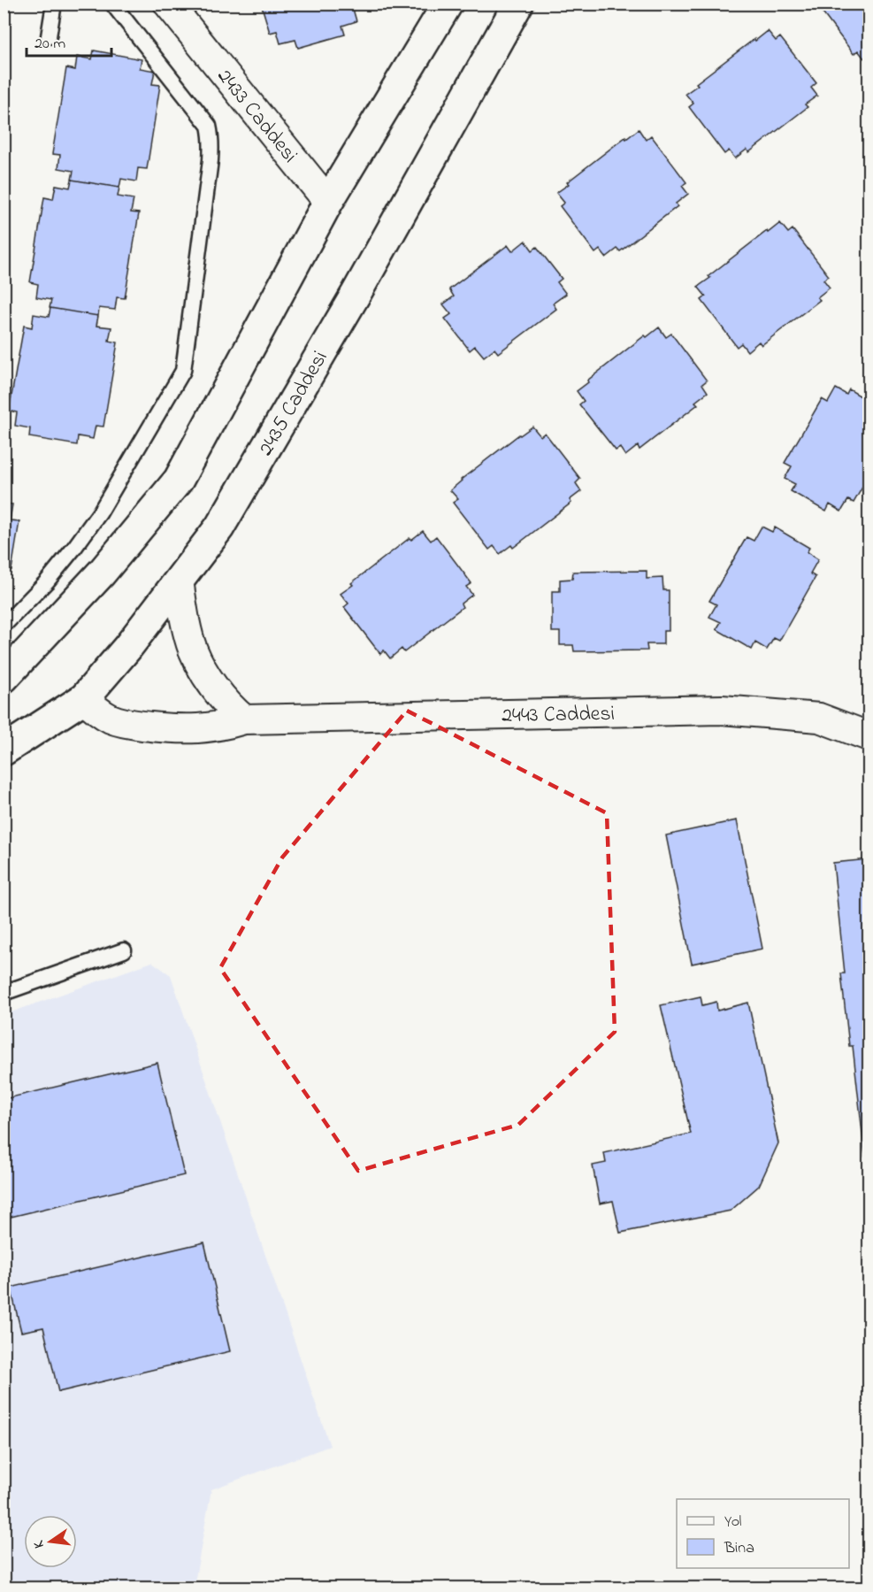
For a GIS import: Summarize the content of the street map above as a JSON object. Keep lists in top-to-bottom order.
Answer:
{
  "streets": {
    "street": ["2433 Caddesi", "2435 Caddesi", "2443 Caddesi"]
  },
  "crossings": [
    ["2435 Caddesi", "2443 Caddesi"]
  ],
  "legend": ["Yol", "Bina"],
  "scale_bar": "20 m",
  "north": "left"
}
